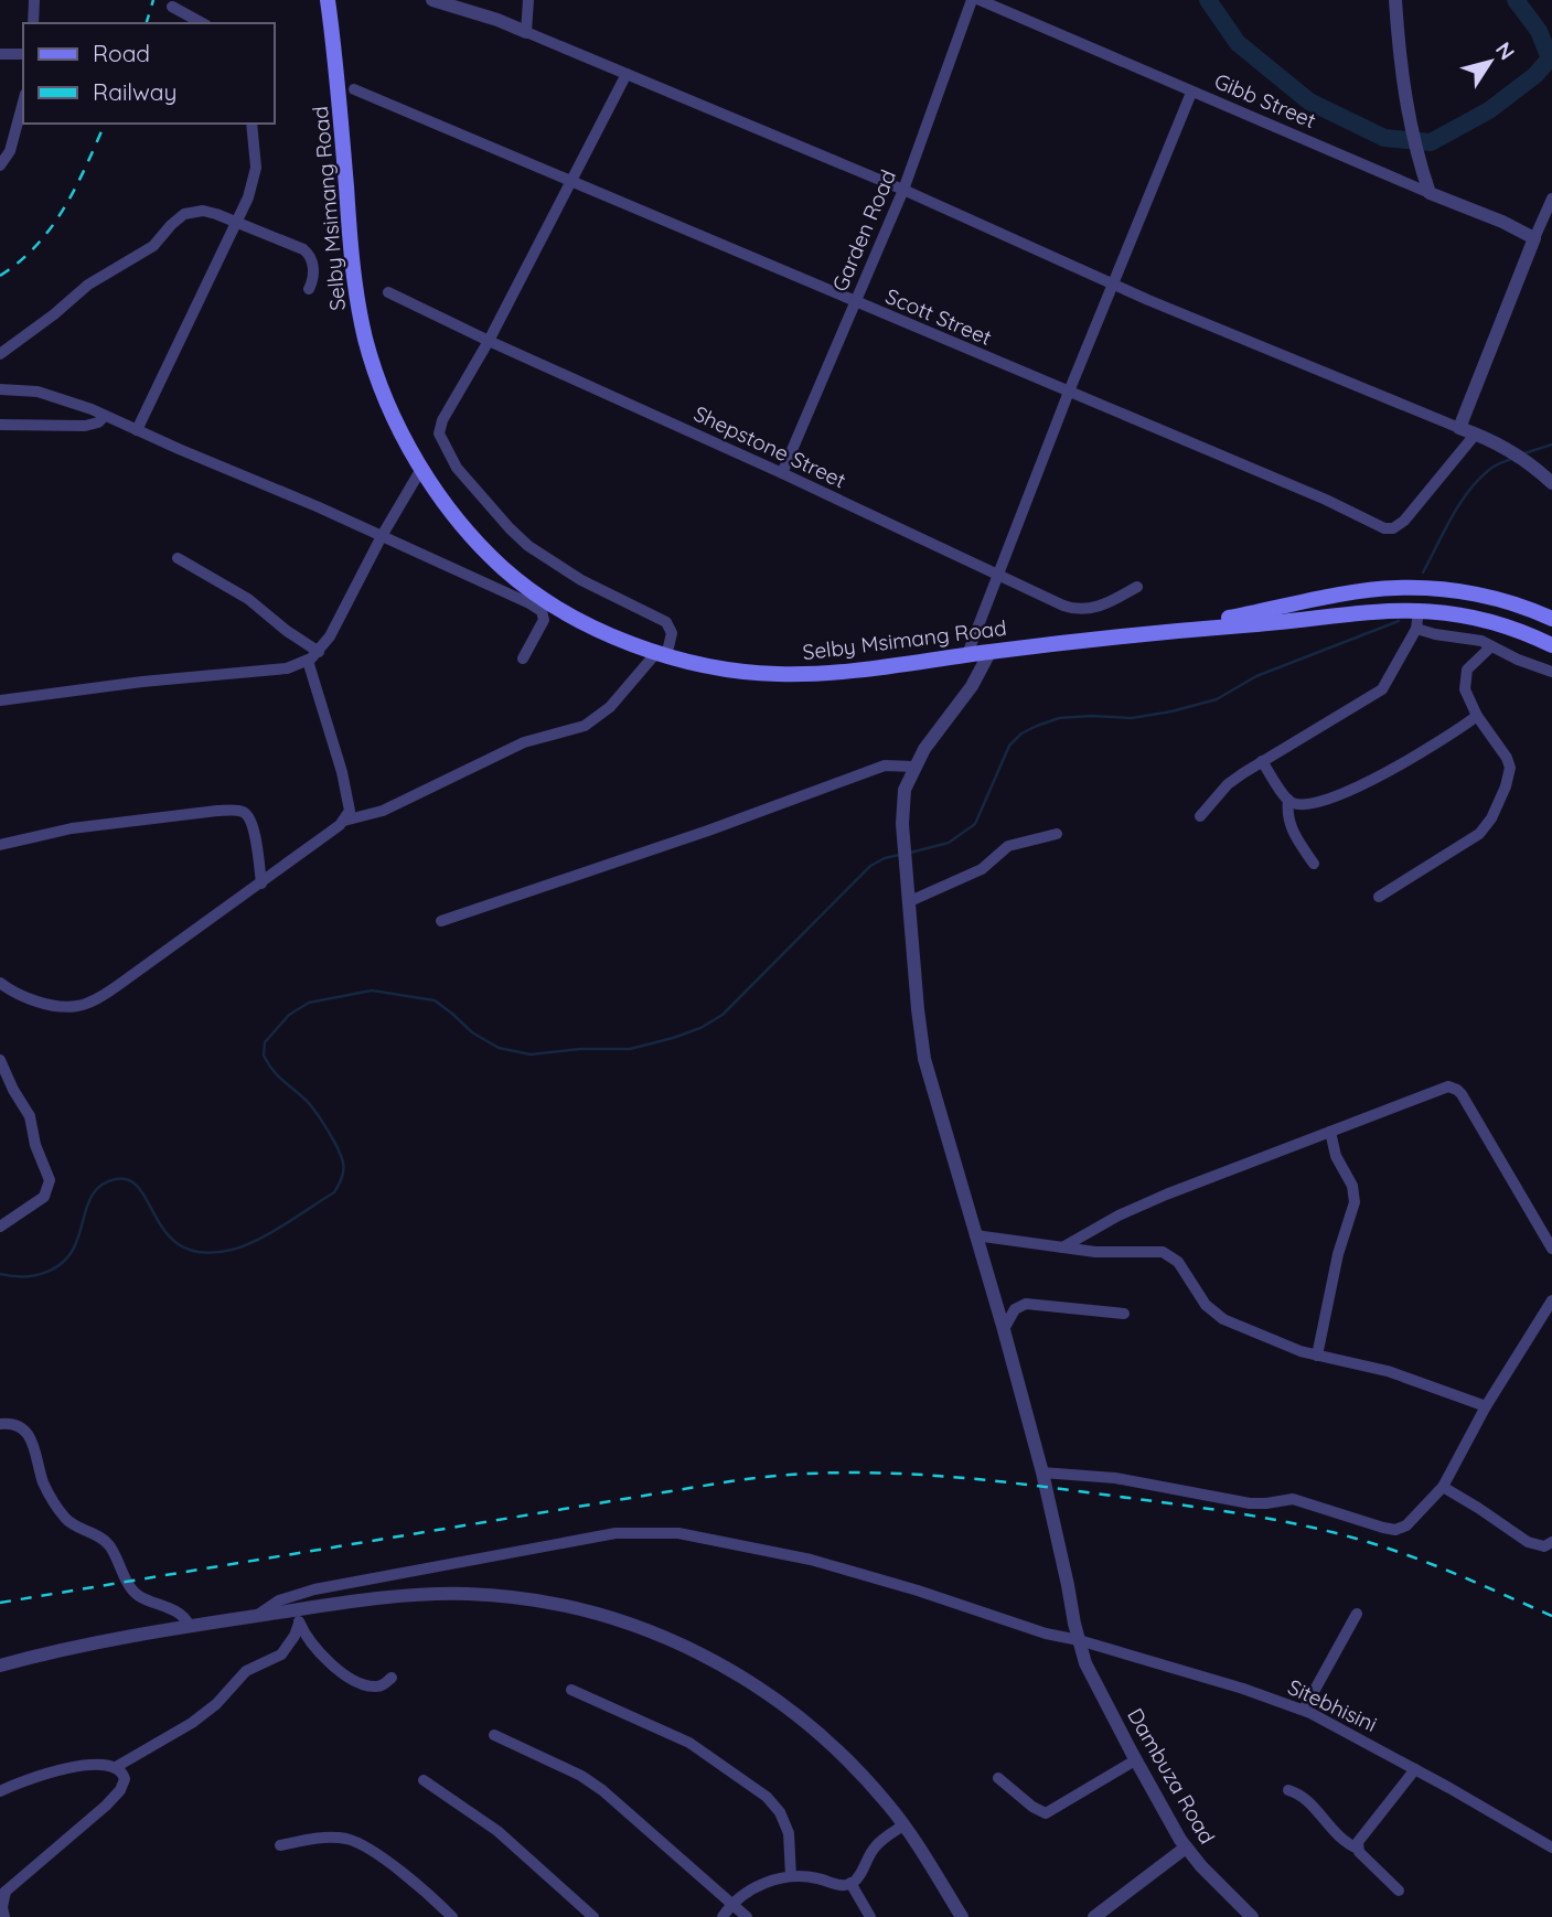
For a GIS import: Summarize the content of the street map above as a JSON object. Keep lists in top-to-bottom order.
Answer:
{
  "streets": {
    "main road": ["Selby Msimang Road"],
    "street": [
      "Gibb Street",
      "Garden Road",
      "Scott Street",
      "Shepstone Street",
      "Sitebhisini",
      "Dambuza Road"
    ]
  },
  "crossings": [
    ["Selby Msimang Road", "Dambuza Road"],
    ["Garden Road", "Scott Street"],
    ["Garden Road", "Shepstone Street"],
    ["Sitebhisini", "Dambuza Road"]
  ],
  "legend": ["Road", "Railway"],
  "north": "top right"
}
